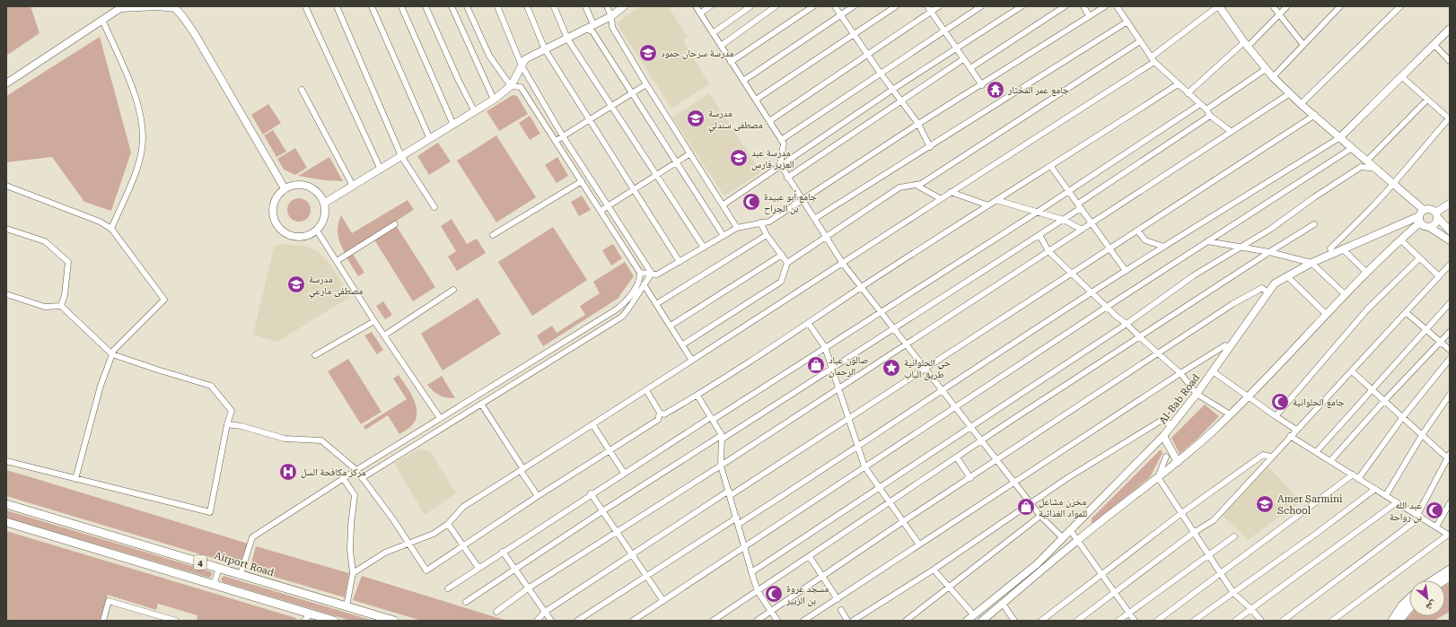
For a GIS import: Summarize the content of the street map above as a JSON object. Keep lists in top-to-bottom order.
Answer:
{
  "streets": {
    "highway": ["4", "Airport Road"],
    "main road": ["Al-Bab Road"]
  },
  "places": {
    "school or university": [
      "مدرسة سرحان حمود",
      "مدرسة مصطفى سندلي",
      "مدرسة عبد العزيز فارس",
      "مدرسة مصطفى مارعي",
      "Amer Sarmini School"
    ],
    "temple": ["جامع عمر المختار"],
    "mosque": [
      "جامع أبو عبيدة بن الجراح",
      "جامع الحلوانية",
      "عبد الله بن رواحة",
      "مسجد عروة بن الزبير"
    ],
    "shop": ["صالون عباد الرحمان", "مخزن مشاعل للمواد الغذائية"],
    "place": ["حي الحلوانية طريق الباب"],
    "hospital": ["مركز مكافحة السل"]
  },
  "north": "bottom right"
}
